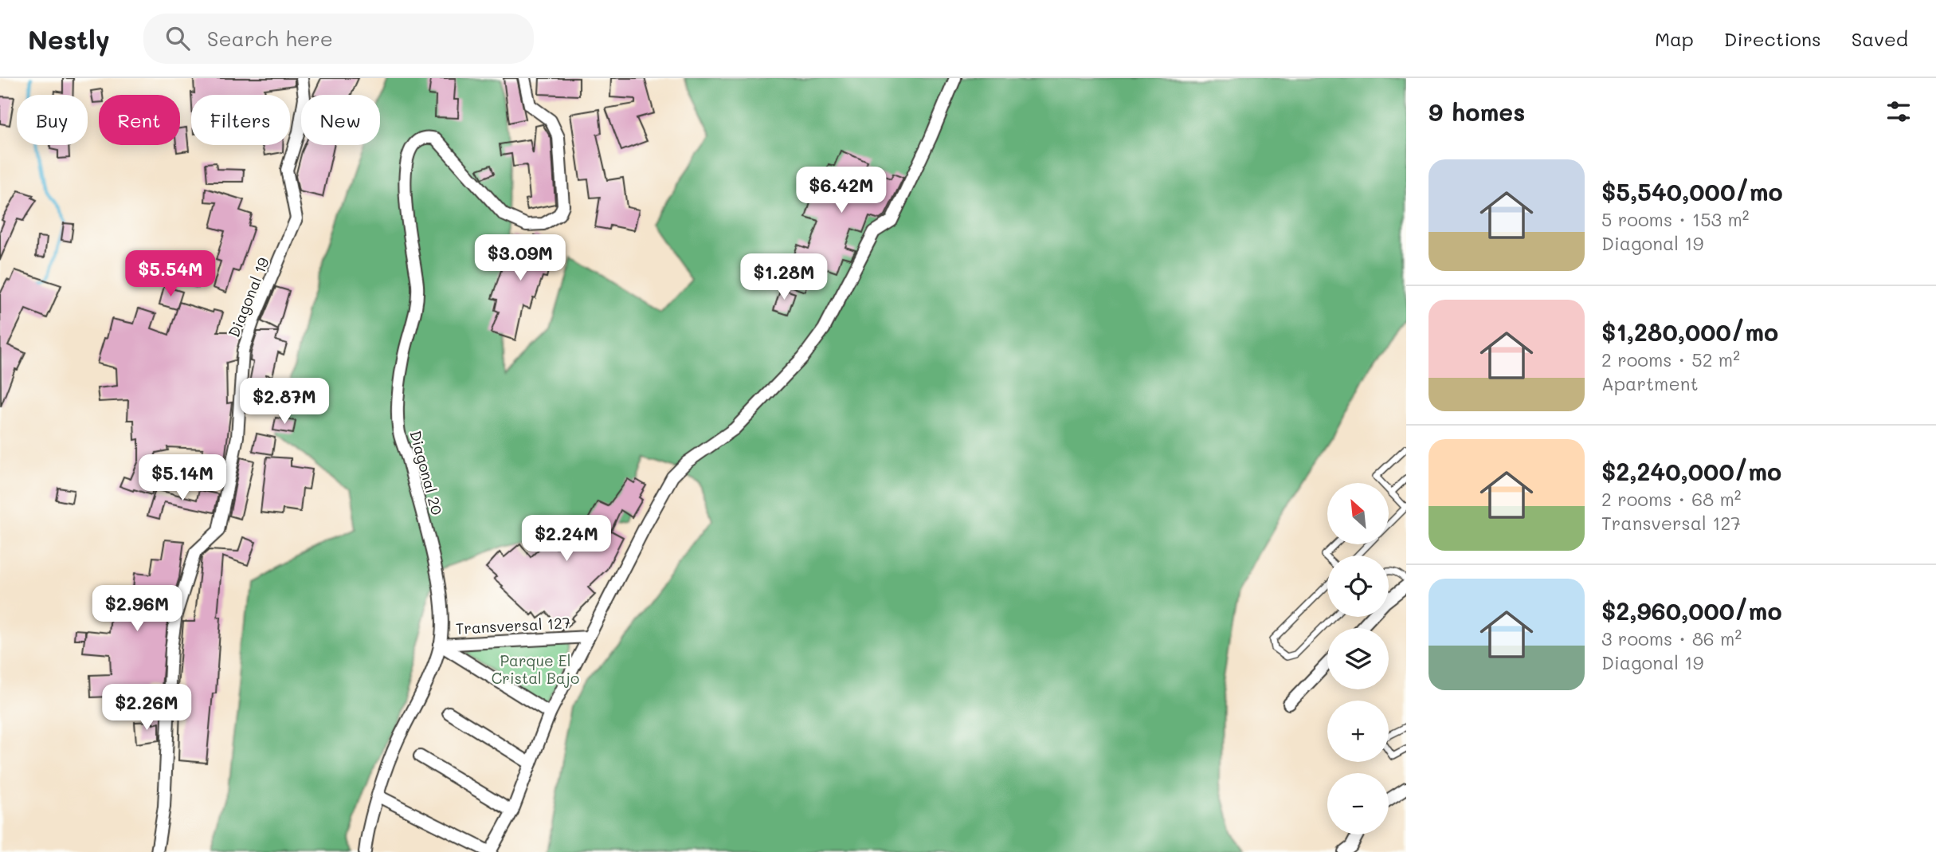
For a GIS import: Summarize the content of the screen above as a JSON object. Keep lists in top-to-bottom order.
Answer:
{
  "streets": {
    "street": ["Diagonal 19", "Diagonal 20", "Transversal 127"]
  },
  "crossings": [
    ["Diagonal 20", "Transversal 127"]
  ],
  "parks": ["Parque El Cristal Bajo"],
  "north": "top left",
  "page": {
    "header": "Nestly",
    "search": "Search here",
    "nav": ["Map", "Directions", "Saved"],
    "heading": "9 homes",
    "chip": [
      "Buy",
      "Rent",
      "Filters",
      "New"
    ],
    "list": [
      {
        "name": "$5,540,000/mo",
        "note": "5 rooms · 153 m² · Diagonal 19"
      },
      {
        "name": "$1,280,000/mo",
        "note": "2 rooms · 52 m² · Apartment"
      },
      {
        "name": "$2,240,000/mo",
        "note": "2 rooms · 68 m² · Transversal 127"
      },
      {
        "name": "$2,960,000/mo",
        "note": "3 rooms · 86 m² · Diagonal 19"
      }
    ],
    "price": [
      "$6.42M",
      "$3.09M",
      "$5.54M",
      "$1.28M",
      "$2.87M",
      "$5.14M",
      "$2.24M",
      "$2.96M",
      "$2.26M"
    ],
    "map_buttons": ["+", "−"]
  }
}
